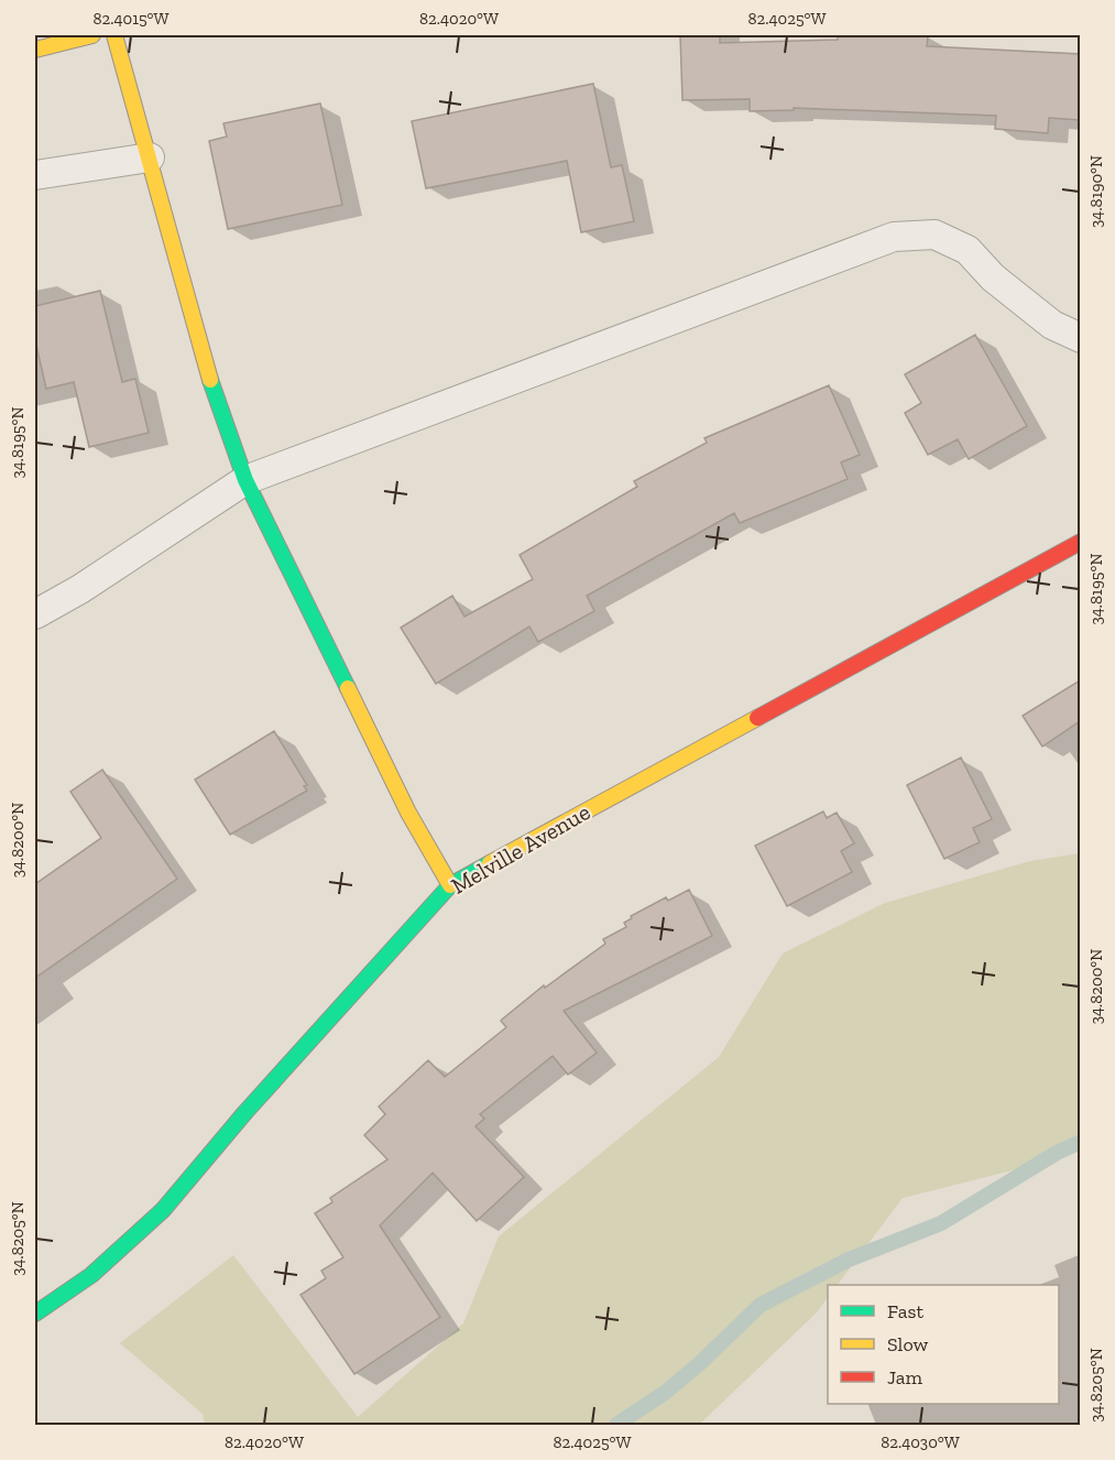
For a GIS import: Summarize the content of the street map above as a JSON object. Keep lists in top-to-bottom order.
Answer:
{
  "streets": {
    "street": ["Melville Avenue"]
  },
  "legend": ["Fast", "Slow", "Jam"],
  "coordinates": [
    "82.4015°W",
    "82.4020°W",
    "82.4025°W",
    "34.8190°N",
    "34.8195°N",
    "34.8200°N",
    "34.8205°N",
    "82.4030°W"
  ]
}
